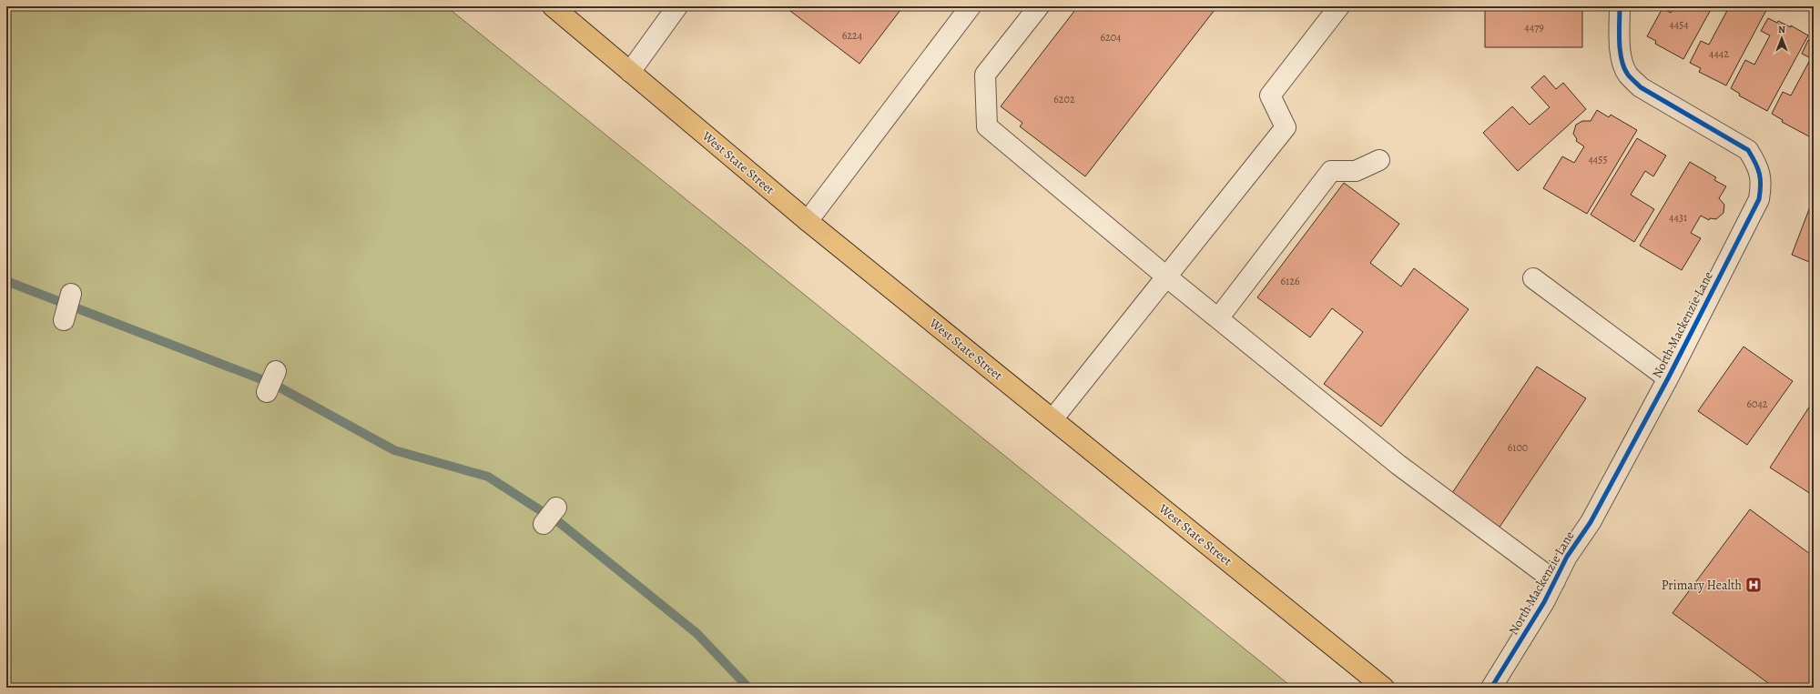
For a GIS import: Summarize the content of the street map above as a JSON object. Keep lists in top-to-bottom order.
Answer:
{
  "streets": {
    "main road": ["West State Street"],
    "street": ["North Mackenzie Lane"]
  },
  "places": {
    "hospital": ["Primary Health"]
  },
  "house_numbers": [
    "4454",
    "4479",
    "6224",
    "6204",
    "4442",
    "6202",
    "4455",
    "4431",
    "6126",
    "6042",
    "6100"
  ],
  "north": "top"
}
